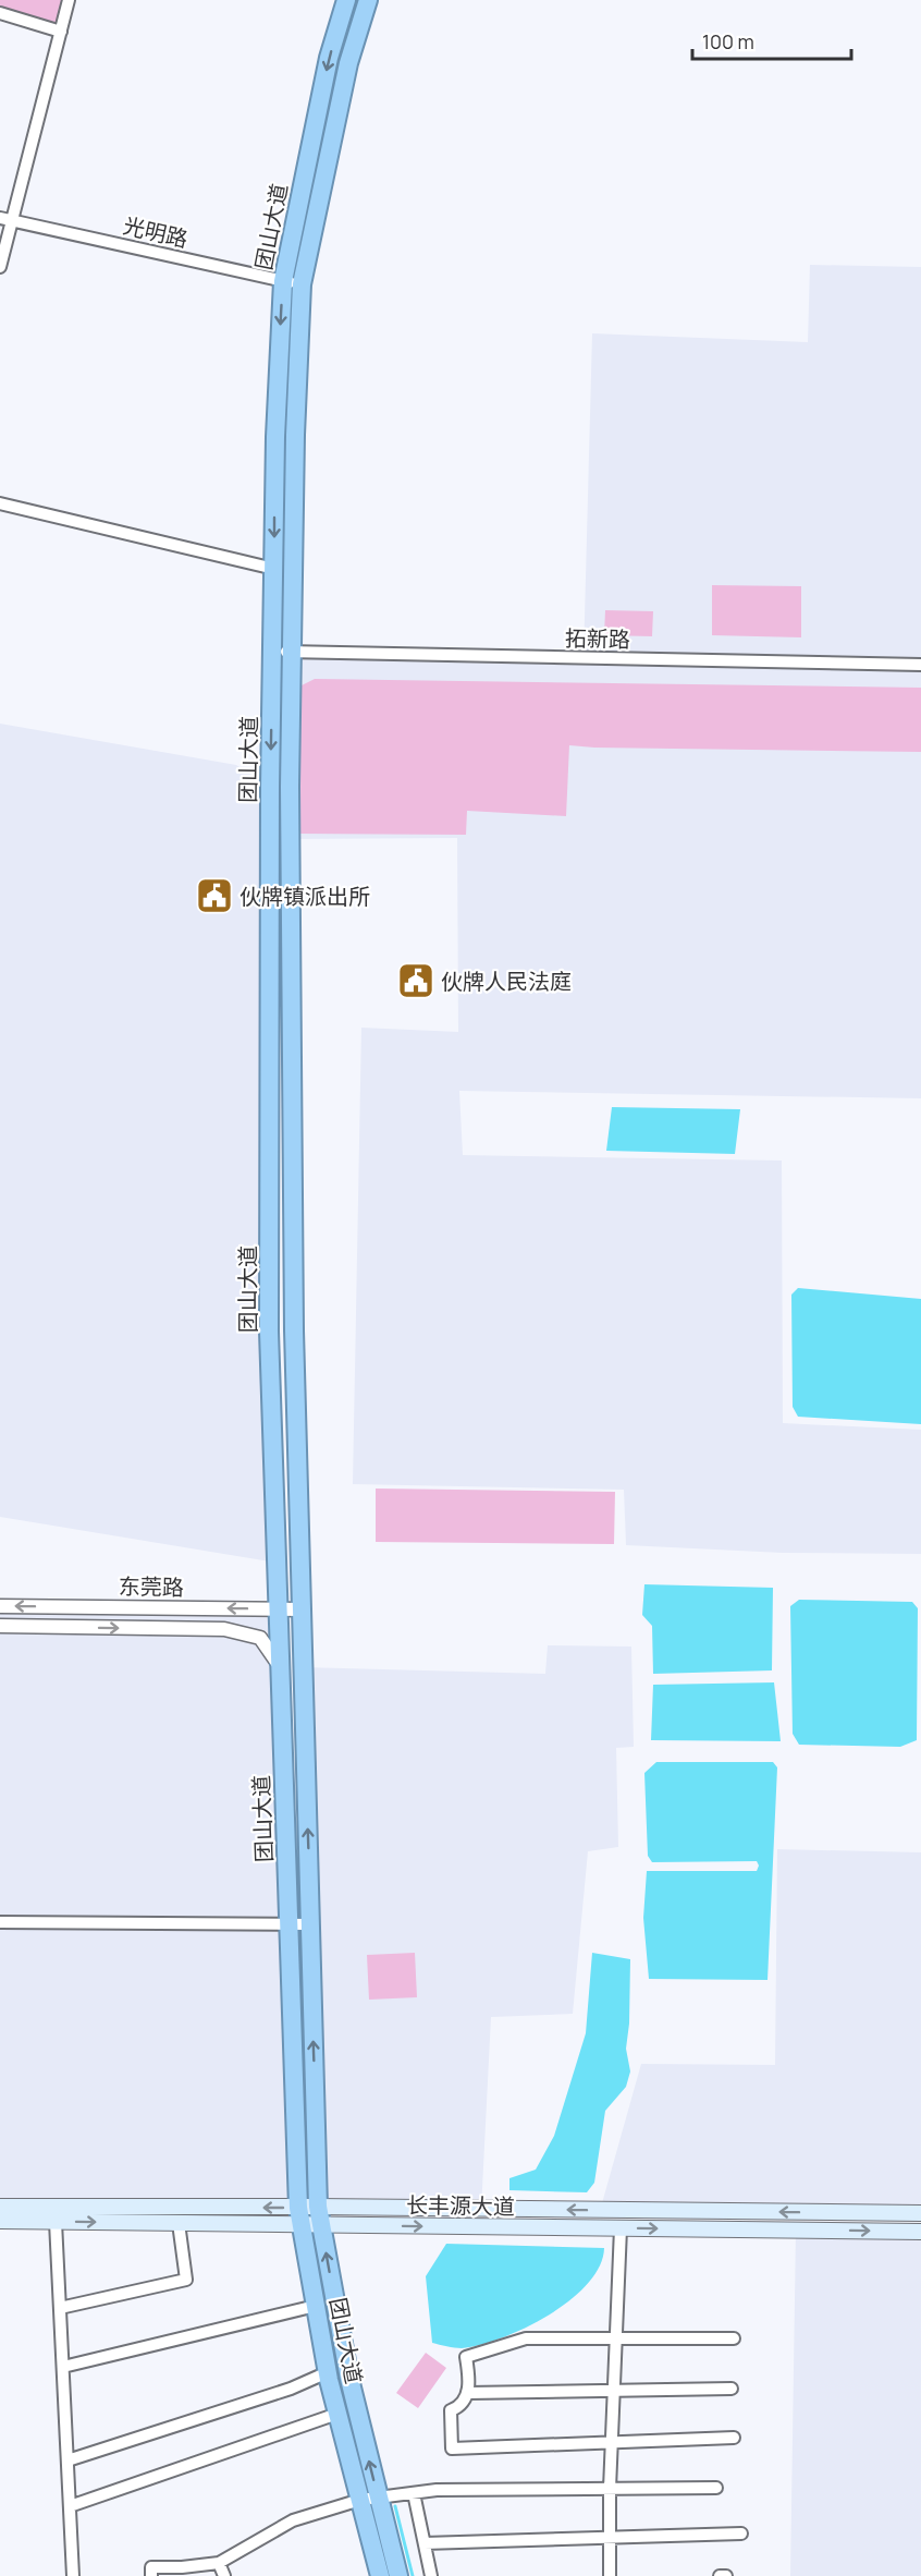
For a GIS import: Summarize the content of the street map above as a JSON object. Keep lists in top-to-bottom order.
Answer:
{
  "streets": {
    "highway": ["团山大道"],
    "main road": ["长丰源大道"],
    "street": ["光明路", "拓新路", "东莞路"]
  },
  "crossings": [
    ["团山大道", "光明路"],
    ["团山大道", "拓新路"],
    ["团山大道", "东莞路"],
    ["团山大道", "长丰源大道"]
  ],
  "places": {
    "public building": ["伙牌镇派出所", "伙牌人民法庭"]
  },
  "scale_bar": "100 m"
}
